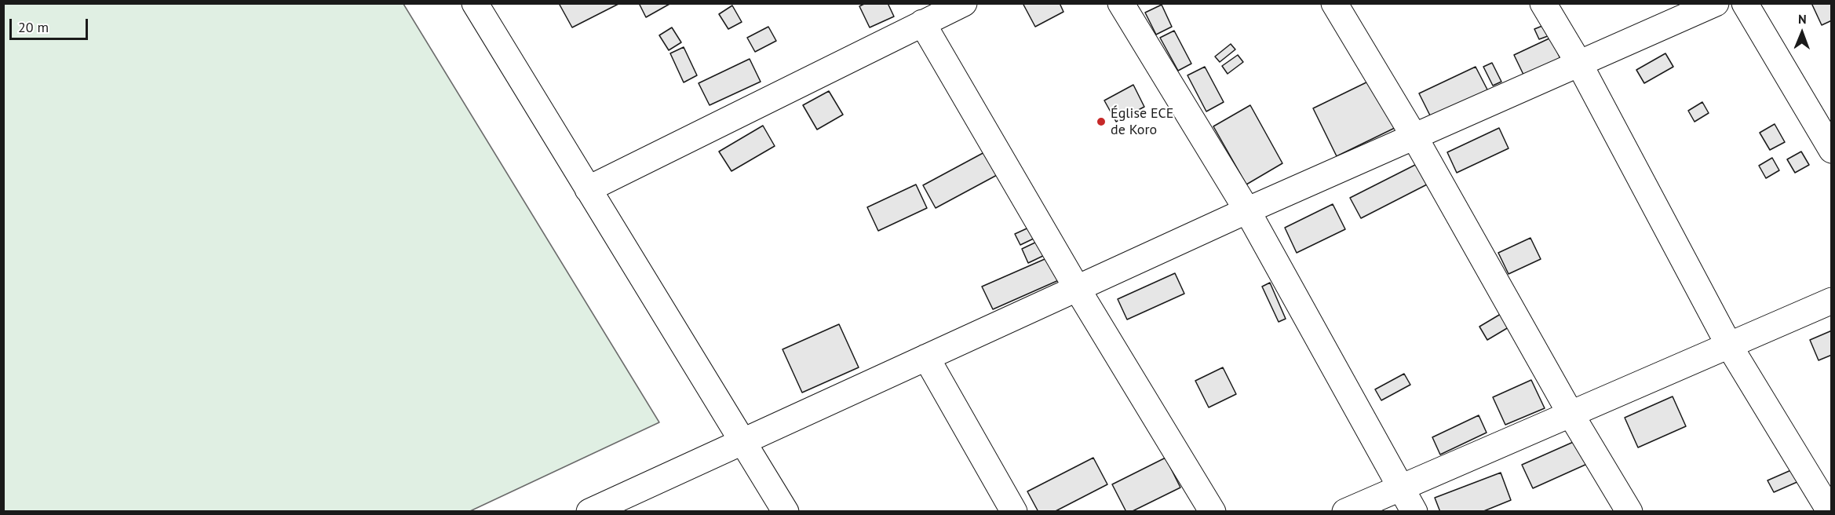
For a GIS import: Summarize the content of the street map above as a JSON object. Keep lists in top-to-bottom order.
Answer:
{
  "places": ["Église ECE de Koro"],
  "scale_bar": "20 m",
  "north": "top"
}
